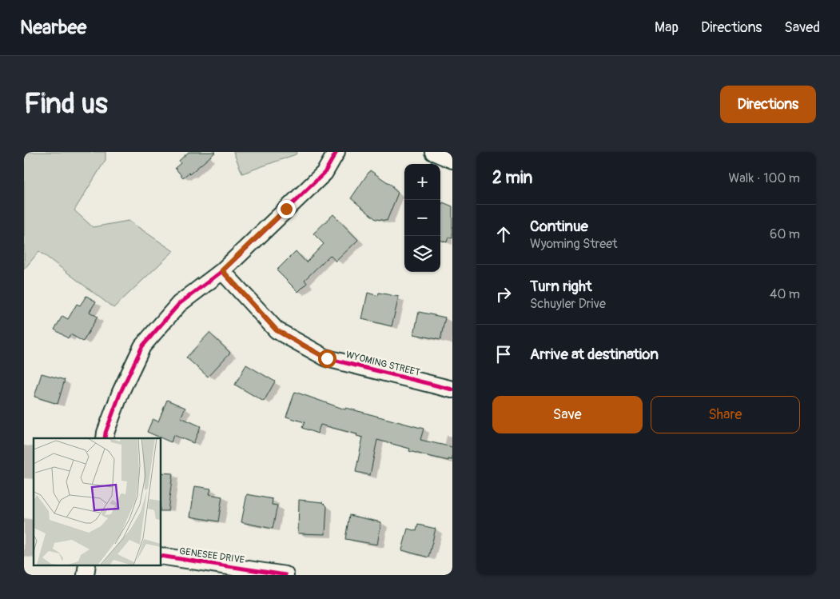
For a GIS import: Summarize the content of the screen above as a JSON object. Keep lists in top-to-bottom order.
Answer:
{
  "streets": {
    "street": ["WYOMING STREET", "GENESEE DRIVE"]
  },
  "page": {
    "header": "Nearbee",
    "nav": ["Map", "Directions", "Saved"],
    "buttons": [
      "Directions",
      ["Save", "Share"]
    ],
    "title": "Find us",
    "heading": ["2 min", "Walk · 100 m"],
    "map_buttons": ["+", "−"],
    "list": [
      ["Continue", "Wyoming Street", "60 m"],
      ["Turn right", "Schuyler Drive", "40 m"],
      "Arrive at destination"
    ]
  }
}
